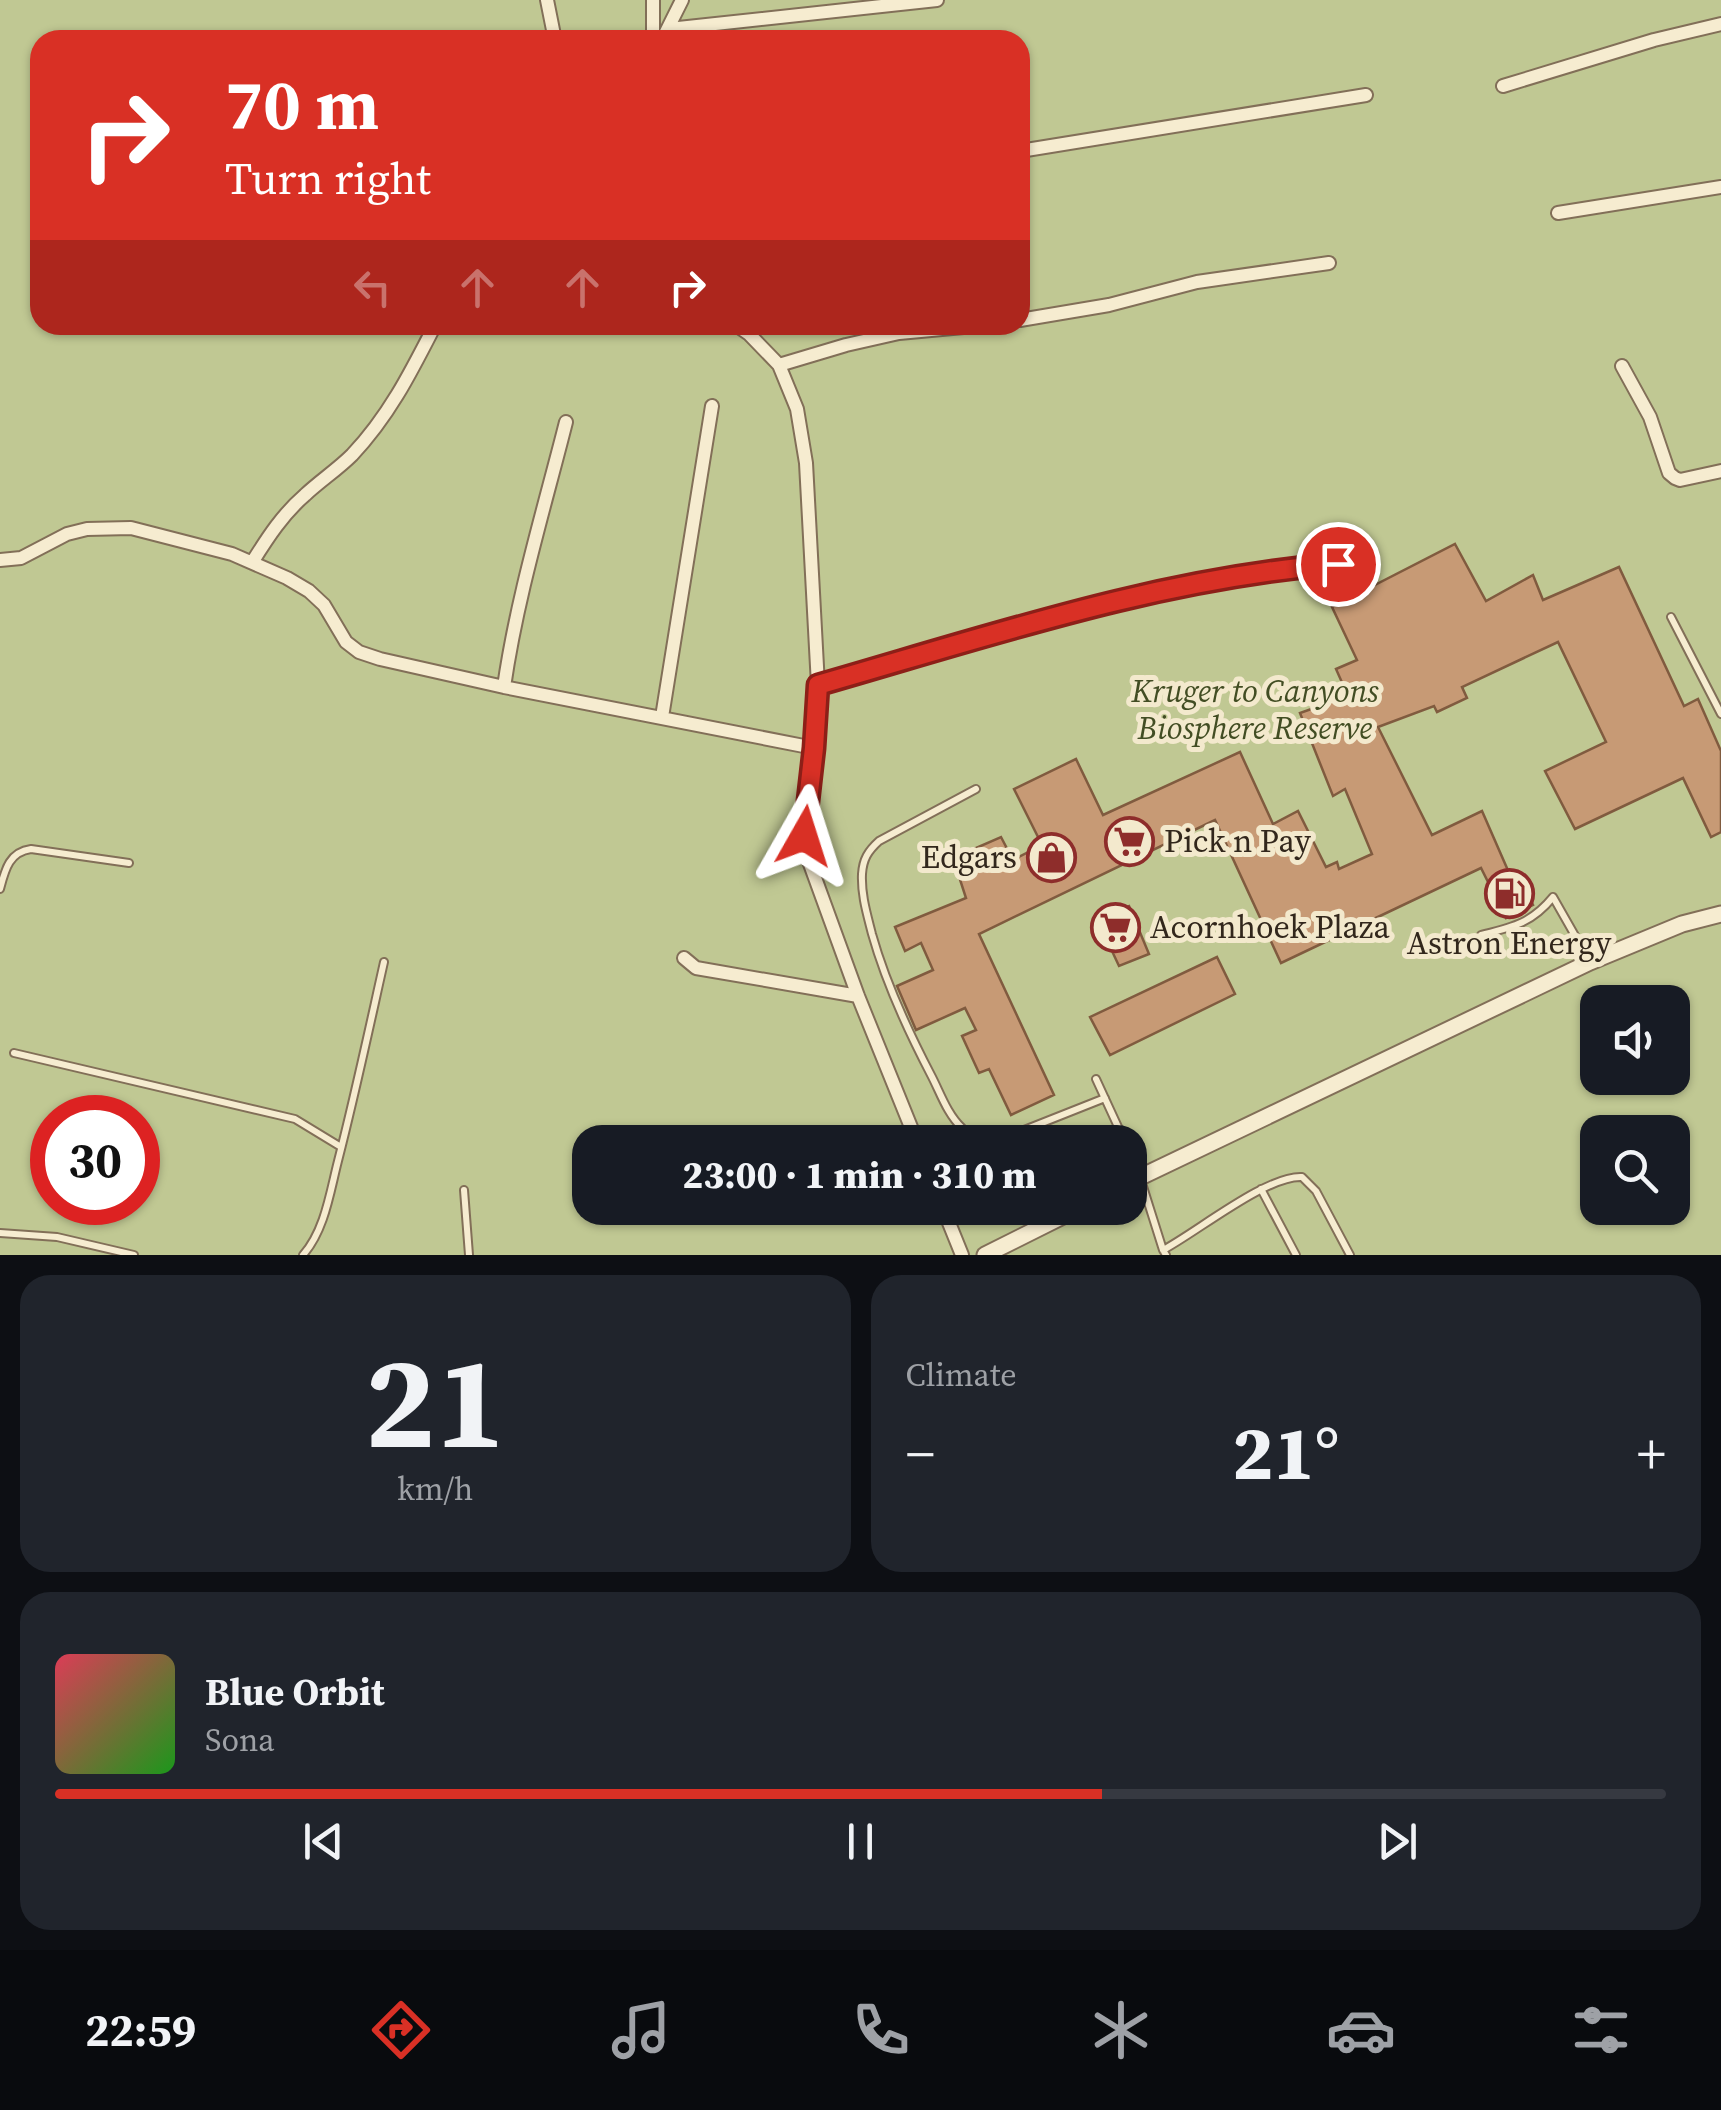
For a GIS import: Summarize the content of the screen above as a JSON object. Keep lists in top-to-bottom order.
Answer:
{
  "parks": ["Kruger to Canyons Biosphere Reserve"],
  "places": {
    "supermarket": ["Pick n Pay", "Acornhoek Plaza"],
    "shop": ["Edgars"],
    "fuel station": ["Astron Energy"]
  },
  "page": {
    "turn": ["70 m", "Turn right"],
    "limit": "30",
    "trip": "23:00 · 1 min · 310 m",
    "tile": [
      ["21", "km/h"],
      "Climate"
    ],
    "heat": ["−", "21°", "+"],
    "song": ["Blue Orbit", "Sona"],
    "tabs": "22:59"
  }
}
